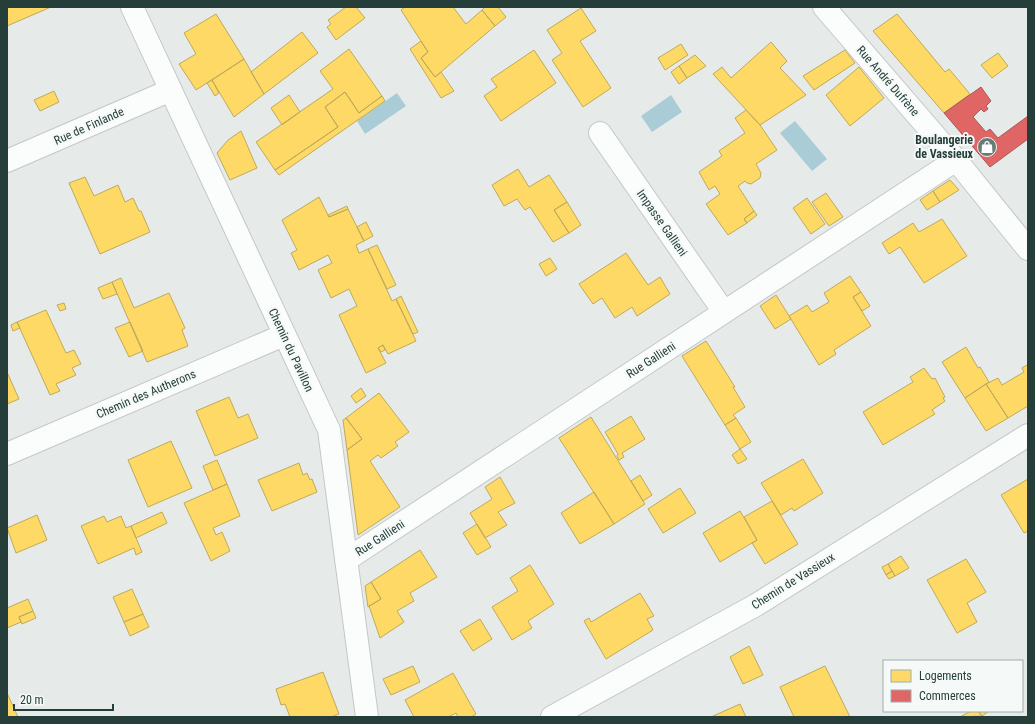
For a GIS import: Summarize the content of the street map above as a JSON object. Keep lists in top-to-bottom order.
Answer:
{
  "streets": {
    "street": [
      "Rue André Dufrène",
      "Rue de Finlande",
      "Impasse Gallieni",
      "Chemin du Pavillon",
      "Rue Gallieni",
      "Chemin des Autherons",
      "Chemin de Vassieux"
    ]
  },
  "crossings": [
    ["Rue André Dufrène", "Rue Gallieni"],
    ["Rue de Finlande", "Chemin du Pavillon"],
    ["Impasse Gallieni", "Rue Gallieni"],
    ["Chemin du Pavillon", "Rue Gallieni"],
    ["Chemin du Pavillon", "Chemin des Autherons"]
  ],
  "places": {
    "shop": ["Boulangerie de Vassieux"]
  },
  "legend": ["Logements", "Commerces"],
  "scale_bar": "20 m"
}
